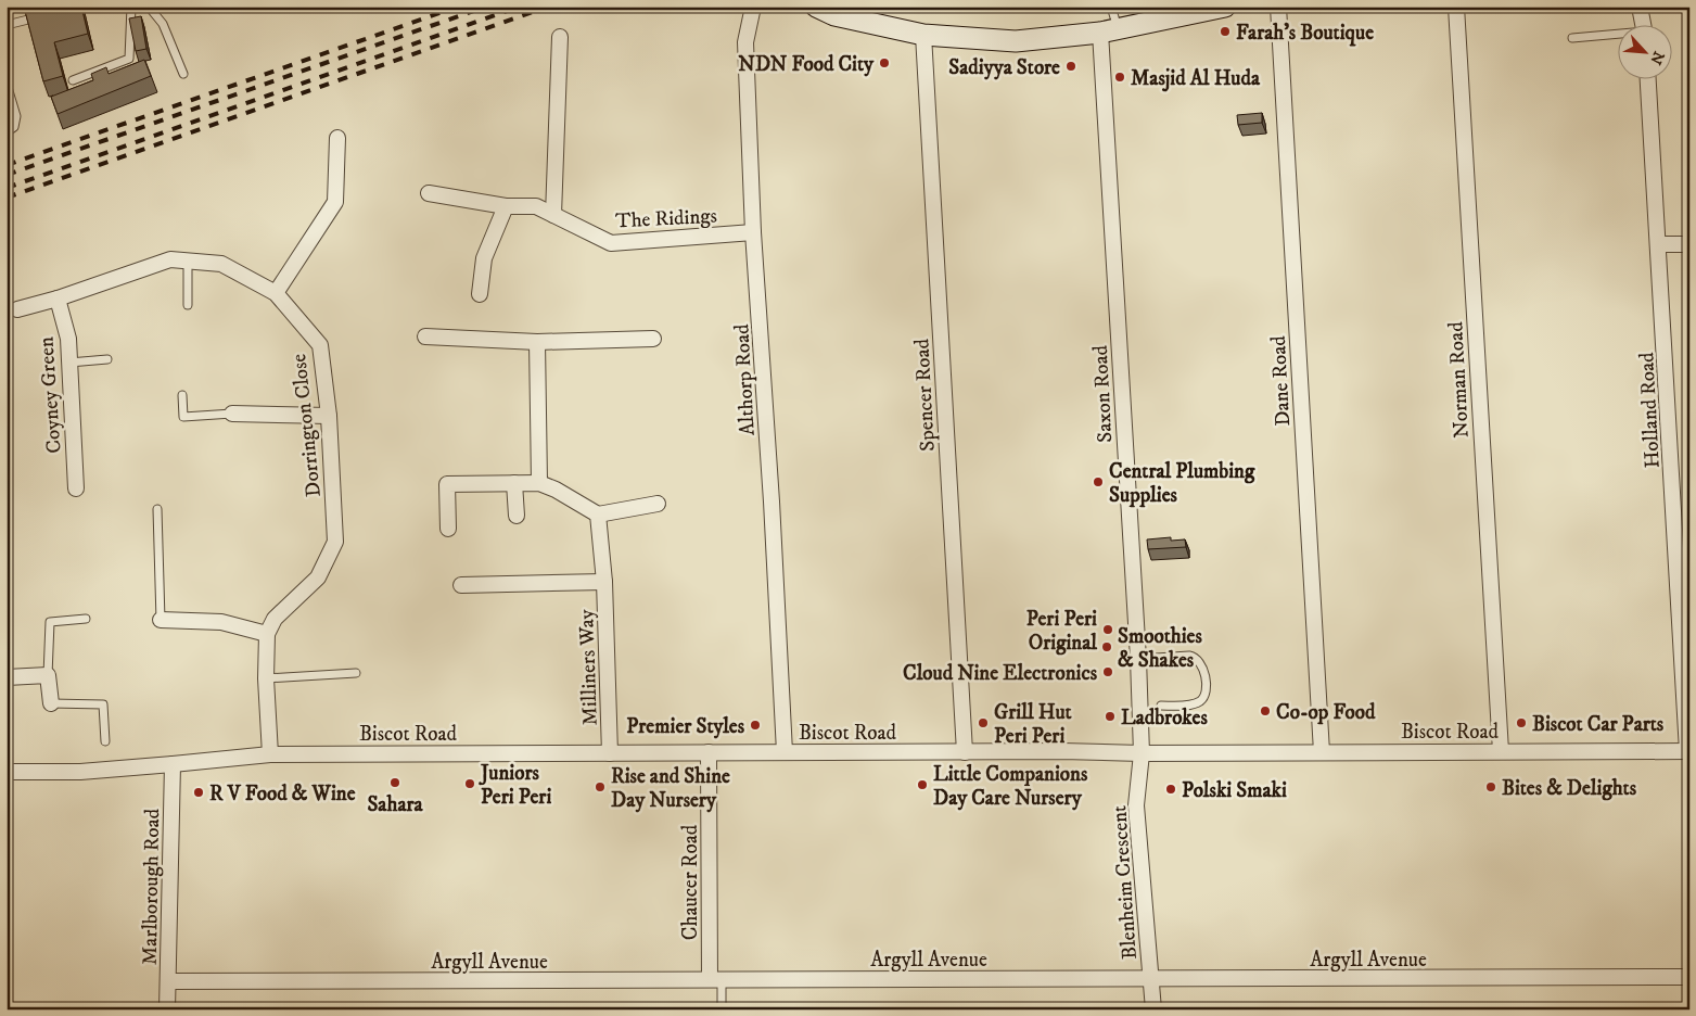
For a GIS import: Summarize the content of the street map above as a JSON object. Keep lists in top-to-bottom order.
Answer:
{
  "streets": {
    "street": [
      "The Ridings",
      "Althorp Road",
      "Norman Road",
      "Dane Road",
      "Saxon Road",
      "Coyney Green",
      "Spencer Road",
      "Holland Road",
      "Dorrington Close",
      "Milliners Way",
      "Biscot Road",
      "Chaucer Road",
      "Blenheim Crescent",
      "Marlborough Road",
      "Argyll Avenue"
    ]
  },
  "crossings": [
    ["The Ridings", "Althorp Road"],
    ["Althorp Road", "Biscot Road"],
    ["Norman Road", "Biscot Road"],
    ["Dane Road", "Biscot Road"],
    ["Saxon Road", "Biscot Road"],
    ["Saxon Road", "Blenheim Crescent"],
    ["Coyney Green", "Dorrington Close"],
    ["Spencer Road", "Biscot Road"],
    ["Holland Road", "Biscot Road"],
    ["Milliners Way", "Biscot Road"],
    ["Biscot Road", "Chaucer Road"],
    ["Biscot Road", "Blenheim Crescent"],
    ["Biscot Road", "Marlborough Road"],
    ["Chaucer Road", "Argyll Avenue"],
    ["Blenheim Crescent", "Argyll Avenue"],
    ["Marlborough Road", "Argyll Avenue"]
  ],
  "places": [
    "Farah's Boutique",
    "NDN Food City",
    "Sadiyya Store",
    "Masjid Al Huda",
    "Central Plumbing Supplies",
    "Peri Peri Original",
    "Smoothies & Shakes",
    "Cloud Nine Electronics",
    "Co-op Food",
    "Ladbrokes",
    "Grill Hut Peri Peri",
    "Biscot Car Parts",
    "Premier Styles",
    "Sahara",
    "Juniors Peri Peri",
    "Little Companions Day Care Nursery",
    "Rise and Shine Day Nursery",
    "Bites & Delights",
    "Polski Smaki",
    "R V Food & Wine"
  ],
  "north": "bottom right"
}
